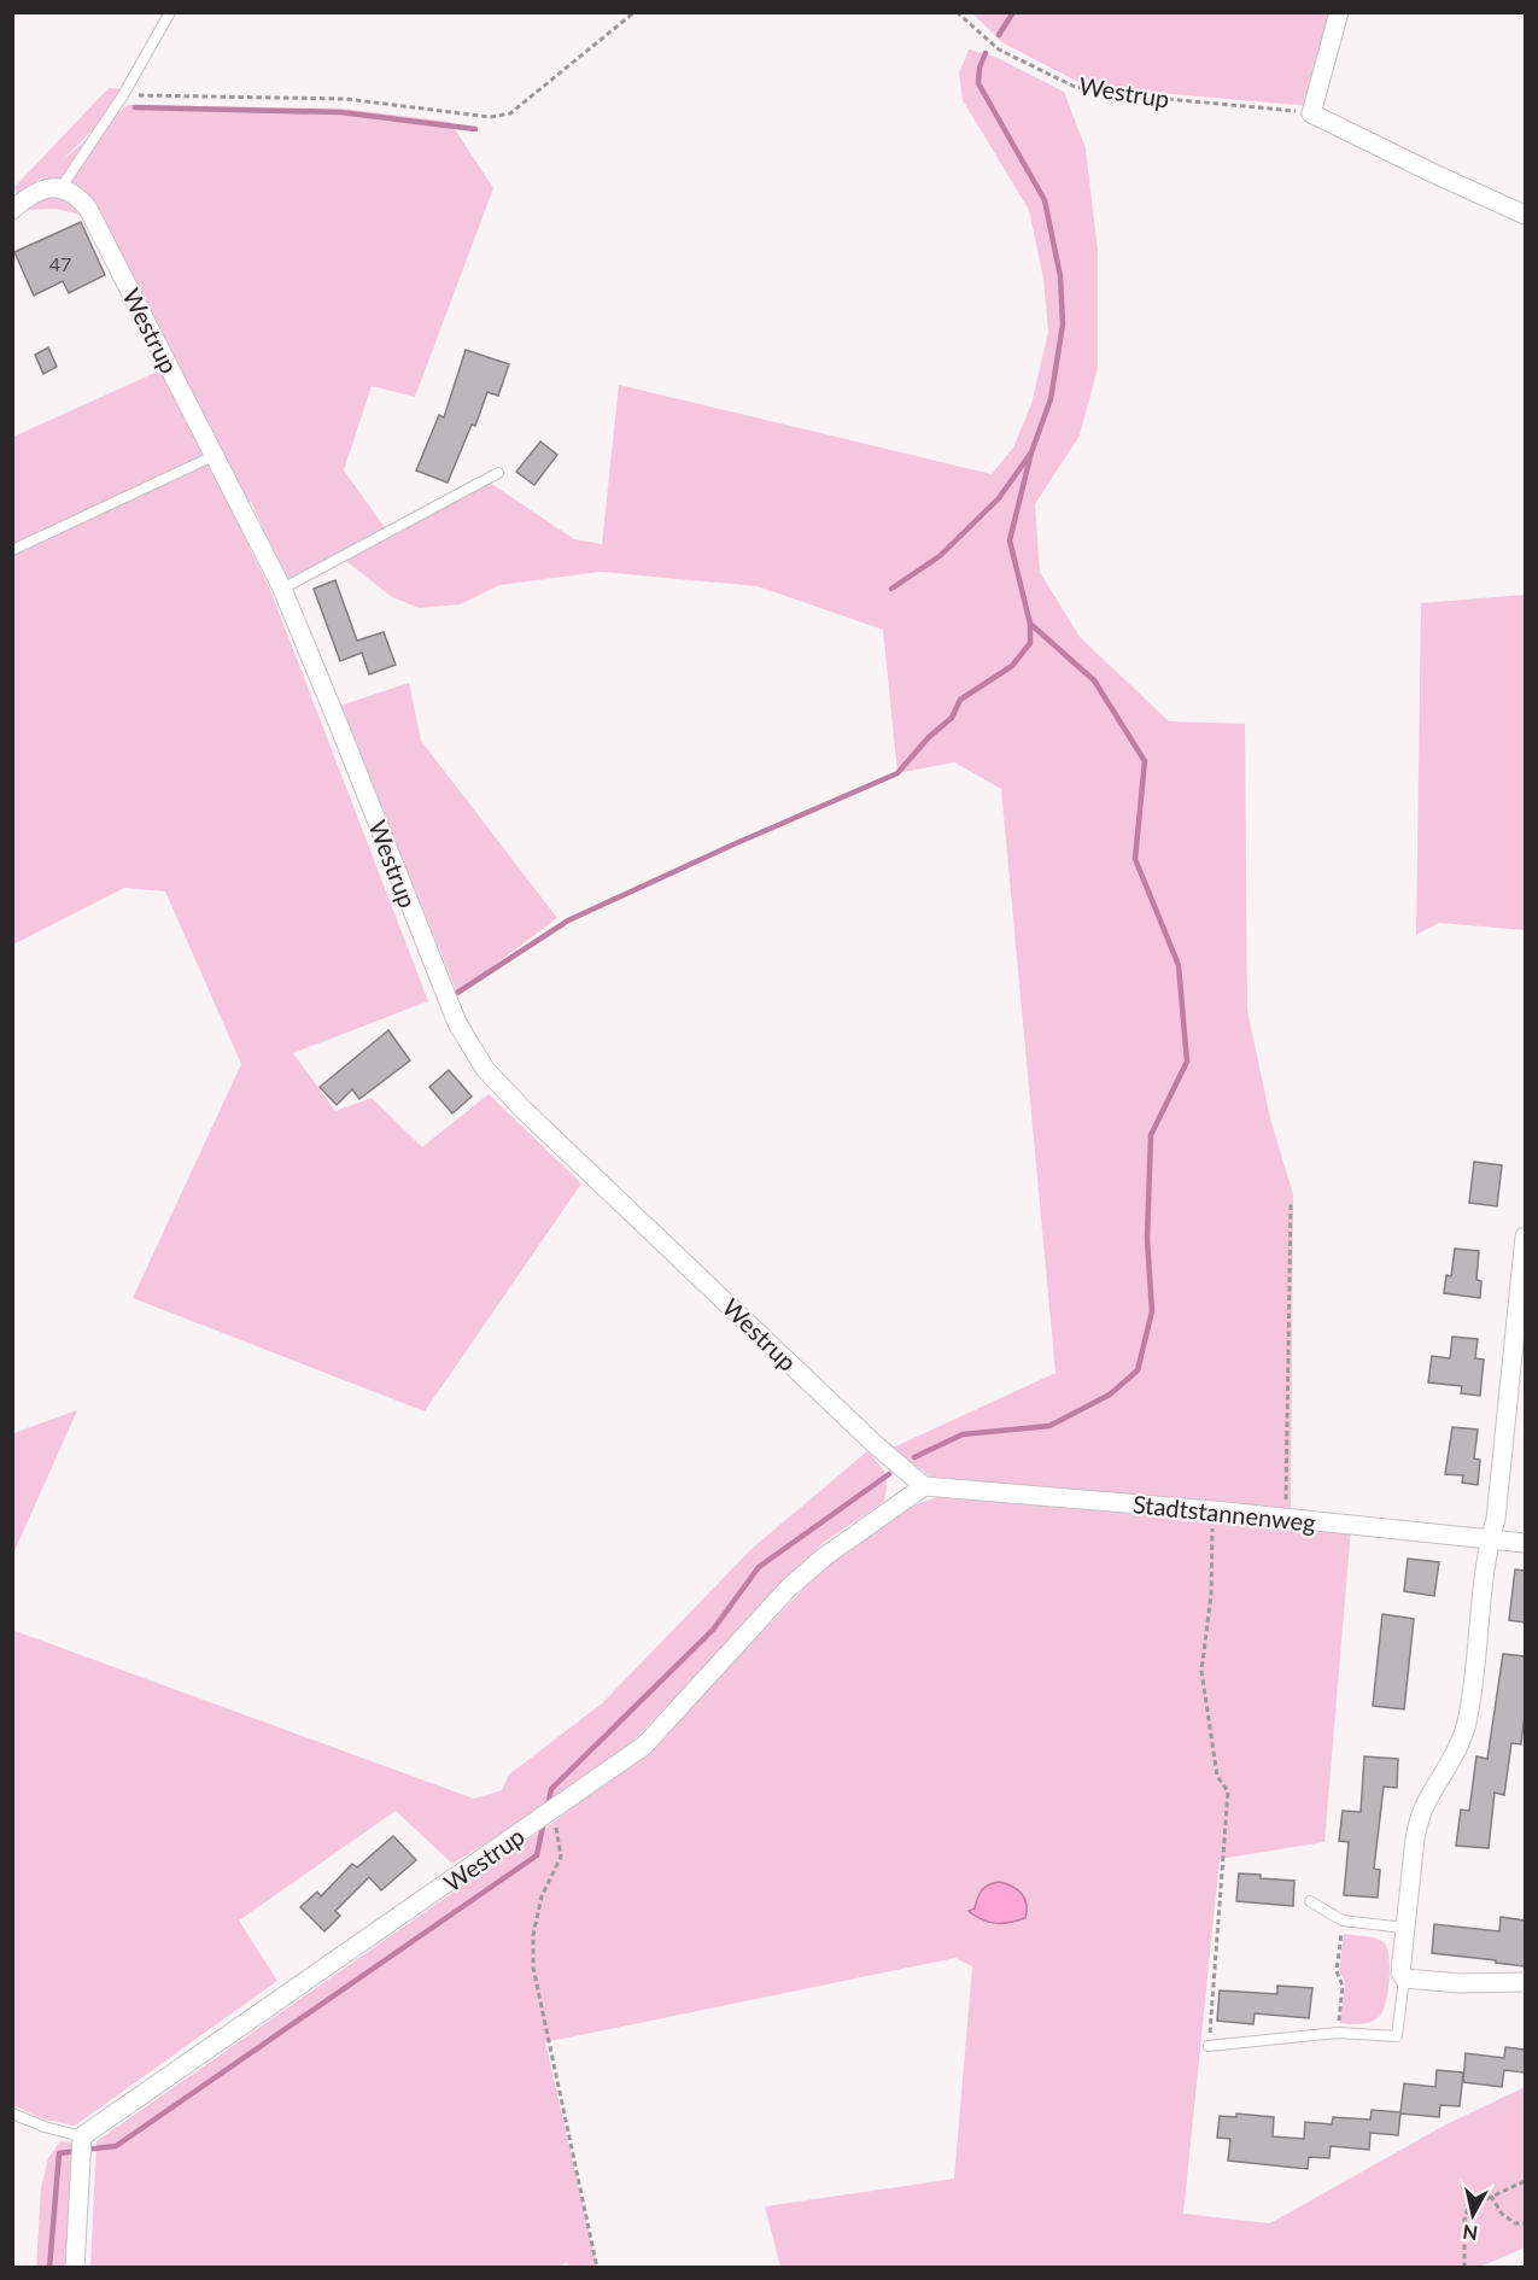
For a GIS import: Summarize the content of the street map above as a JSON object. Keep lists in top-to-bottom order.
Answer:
{
  "streets": {
    "street": ["Westrup", "Stadtstannenweg"]
  },
  "crossings": [
    ["Westrup", "Stadtstannenweg"]
  ],
  "house_numbers": ["47"],
  "north": "bottom"
}
